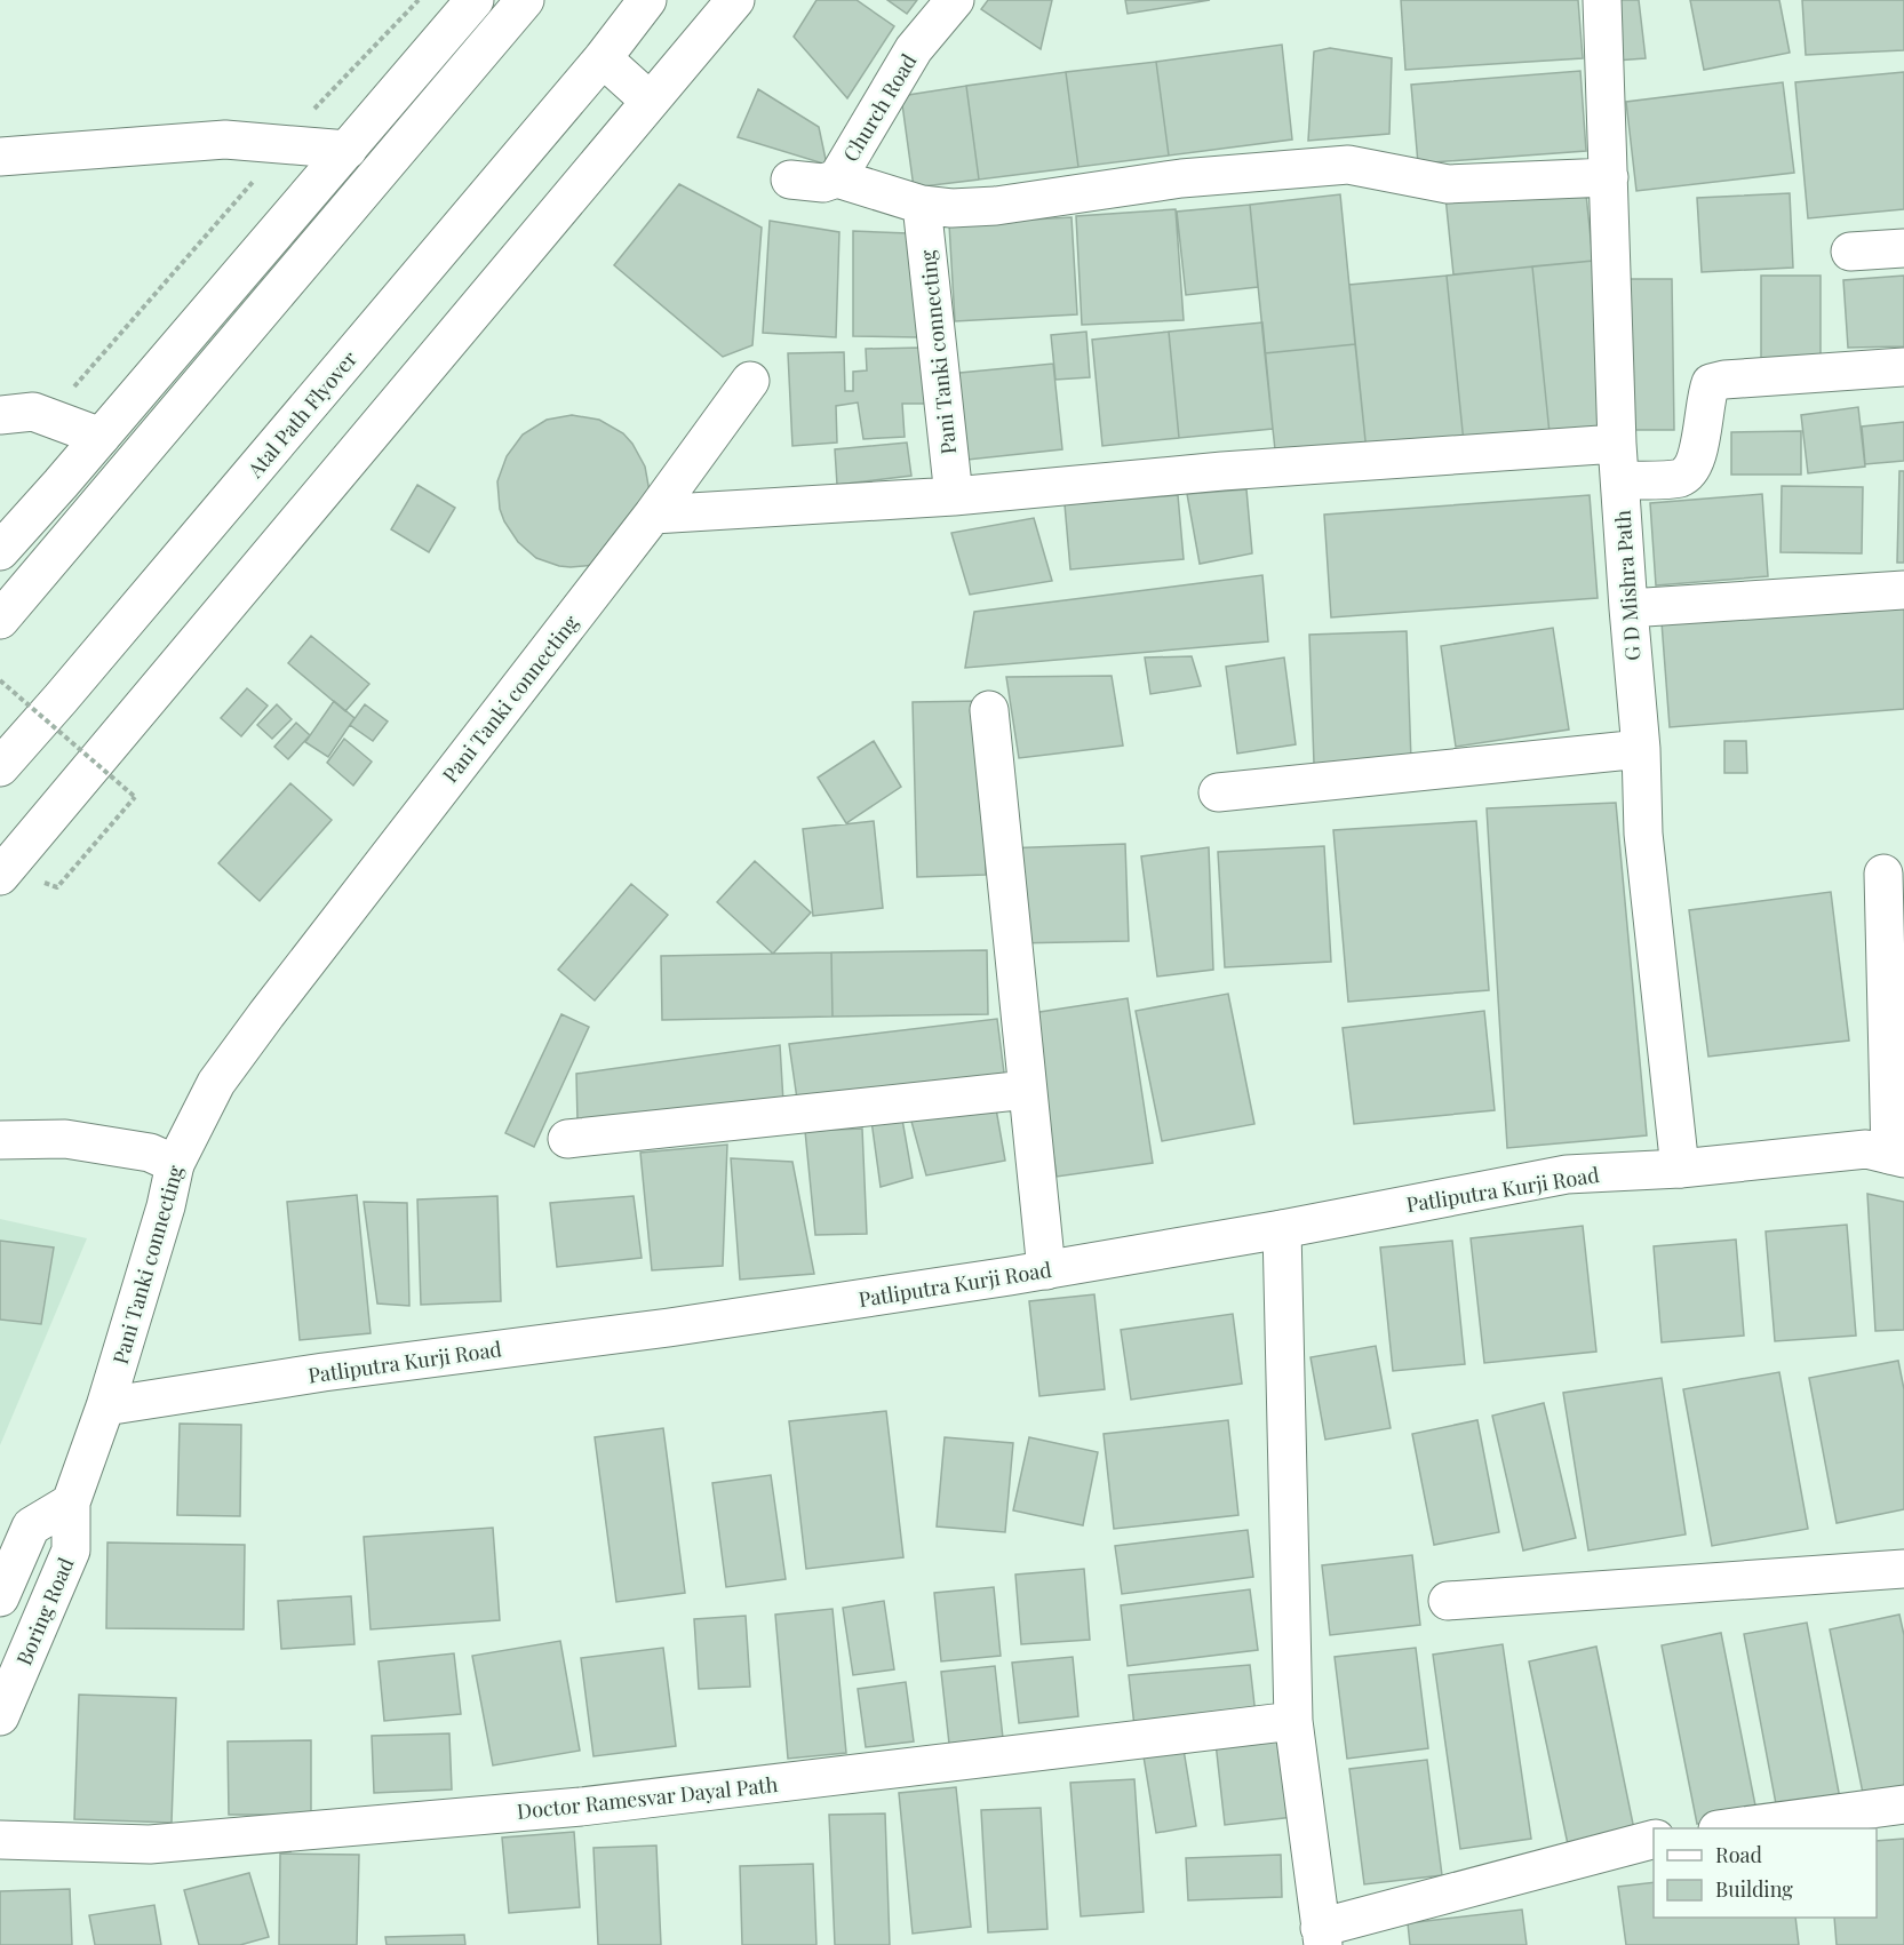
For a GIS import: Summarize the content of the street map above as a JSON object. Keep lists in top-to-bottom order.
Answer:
{
  "streets": {
    "street": [
      "Church Road",
      "Pani Tanki connecting",
      "Atal Path Flyover",
      "G D Mishra Path",
      "Patliputra Kurji Road",
      "Boring Road",
      "Doctor Ramesvar Dayal Path"
    ]
  },
  "crossings": [
    ["Pani Tanki connecting", "Patliputra Kurji Road"],
    ["G D Mishra Path", "Patliputra Kurji Road"]
  ],
  "legend": ["Road", "Building"]
}
